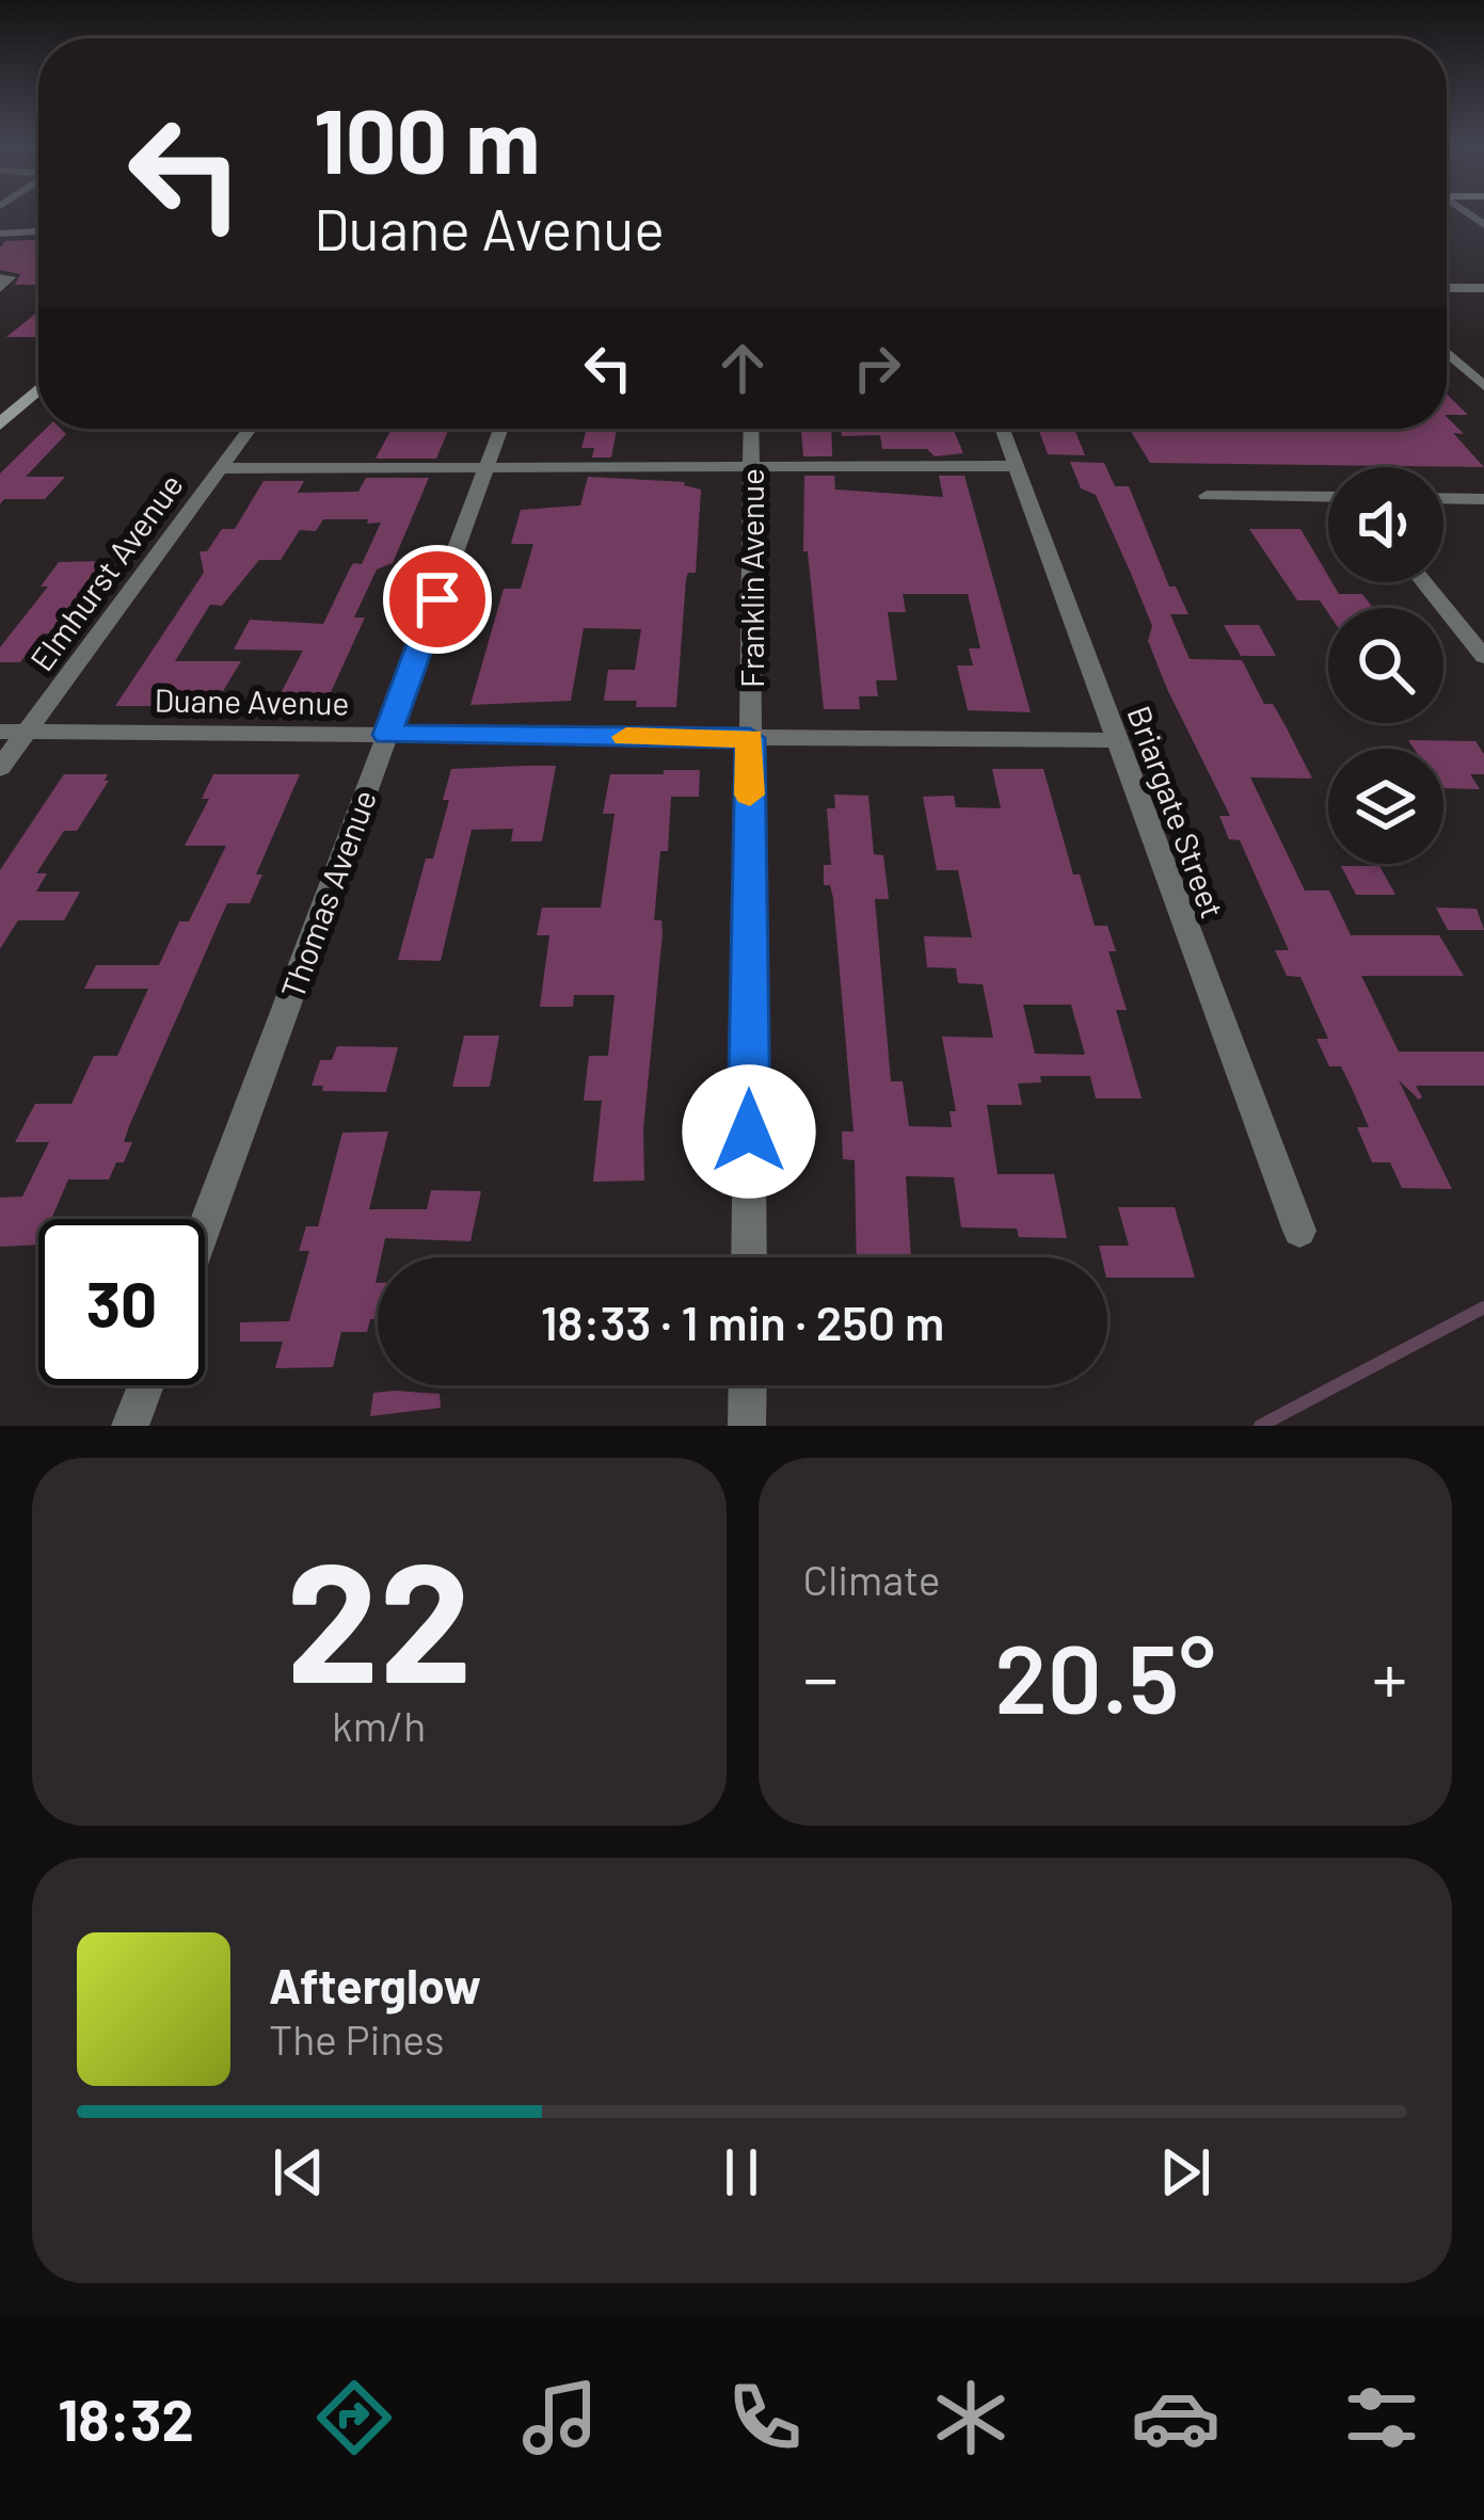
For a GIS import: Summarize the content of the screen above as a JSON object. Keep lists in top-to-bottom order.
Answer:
{
  "streets": {
    "street": [
      "Elmhurst Avenue",
      "Franklin Avenue",
      "Duane Avenue",
      "Briargate Street",
      "Thomas Avenue"
    ]
  },
  "crossings": [
    ["Elmhurst Avenue", "Duane Avenue"],
    ["Franklin Avenue", "Duane Avenue"],
    ["Duane Avenue", "Briargate Street"],
    ["Duane Avenue", "Thomas Avenue"]
  ],
  "page": {
    "turn": ["100 m", "Duane Avenue"],
    "limit": "30",
    "trip": "18:33 · 1 min · 250 m",
    "tile": [
      ["22", "km/h"],
      "Climate"
    ],
    "heat": ["−", "20.5°", "+"],
    "song": ["Afterglow", "The Pines"],
    "tabs": "18:32"
  }
}
